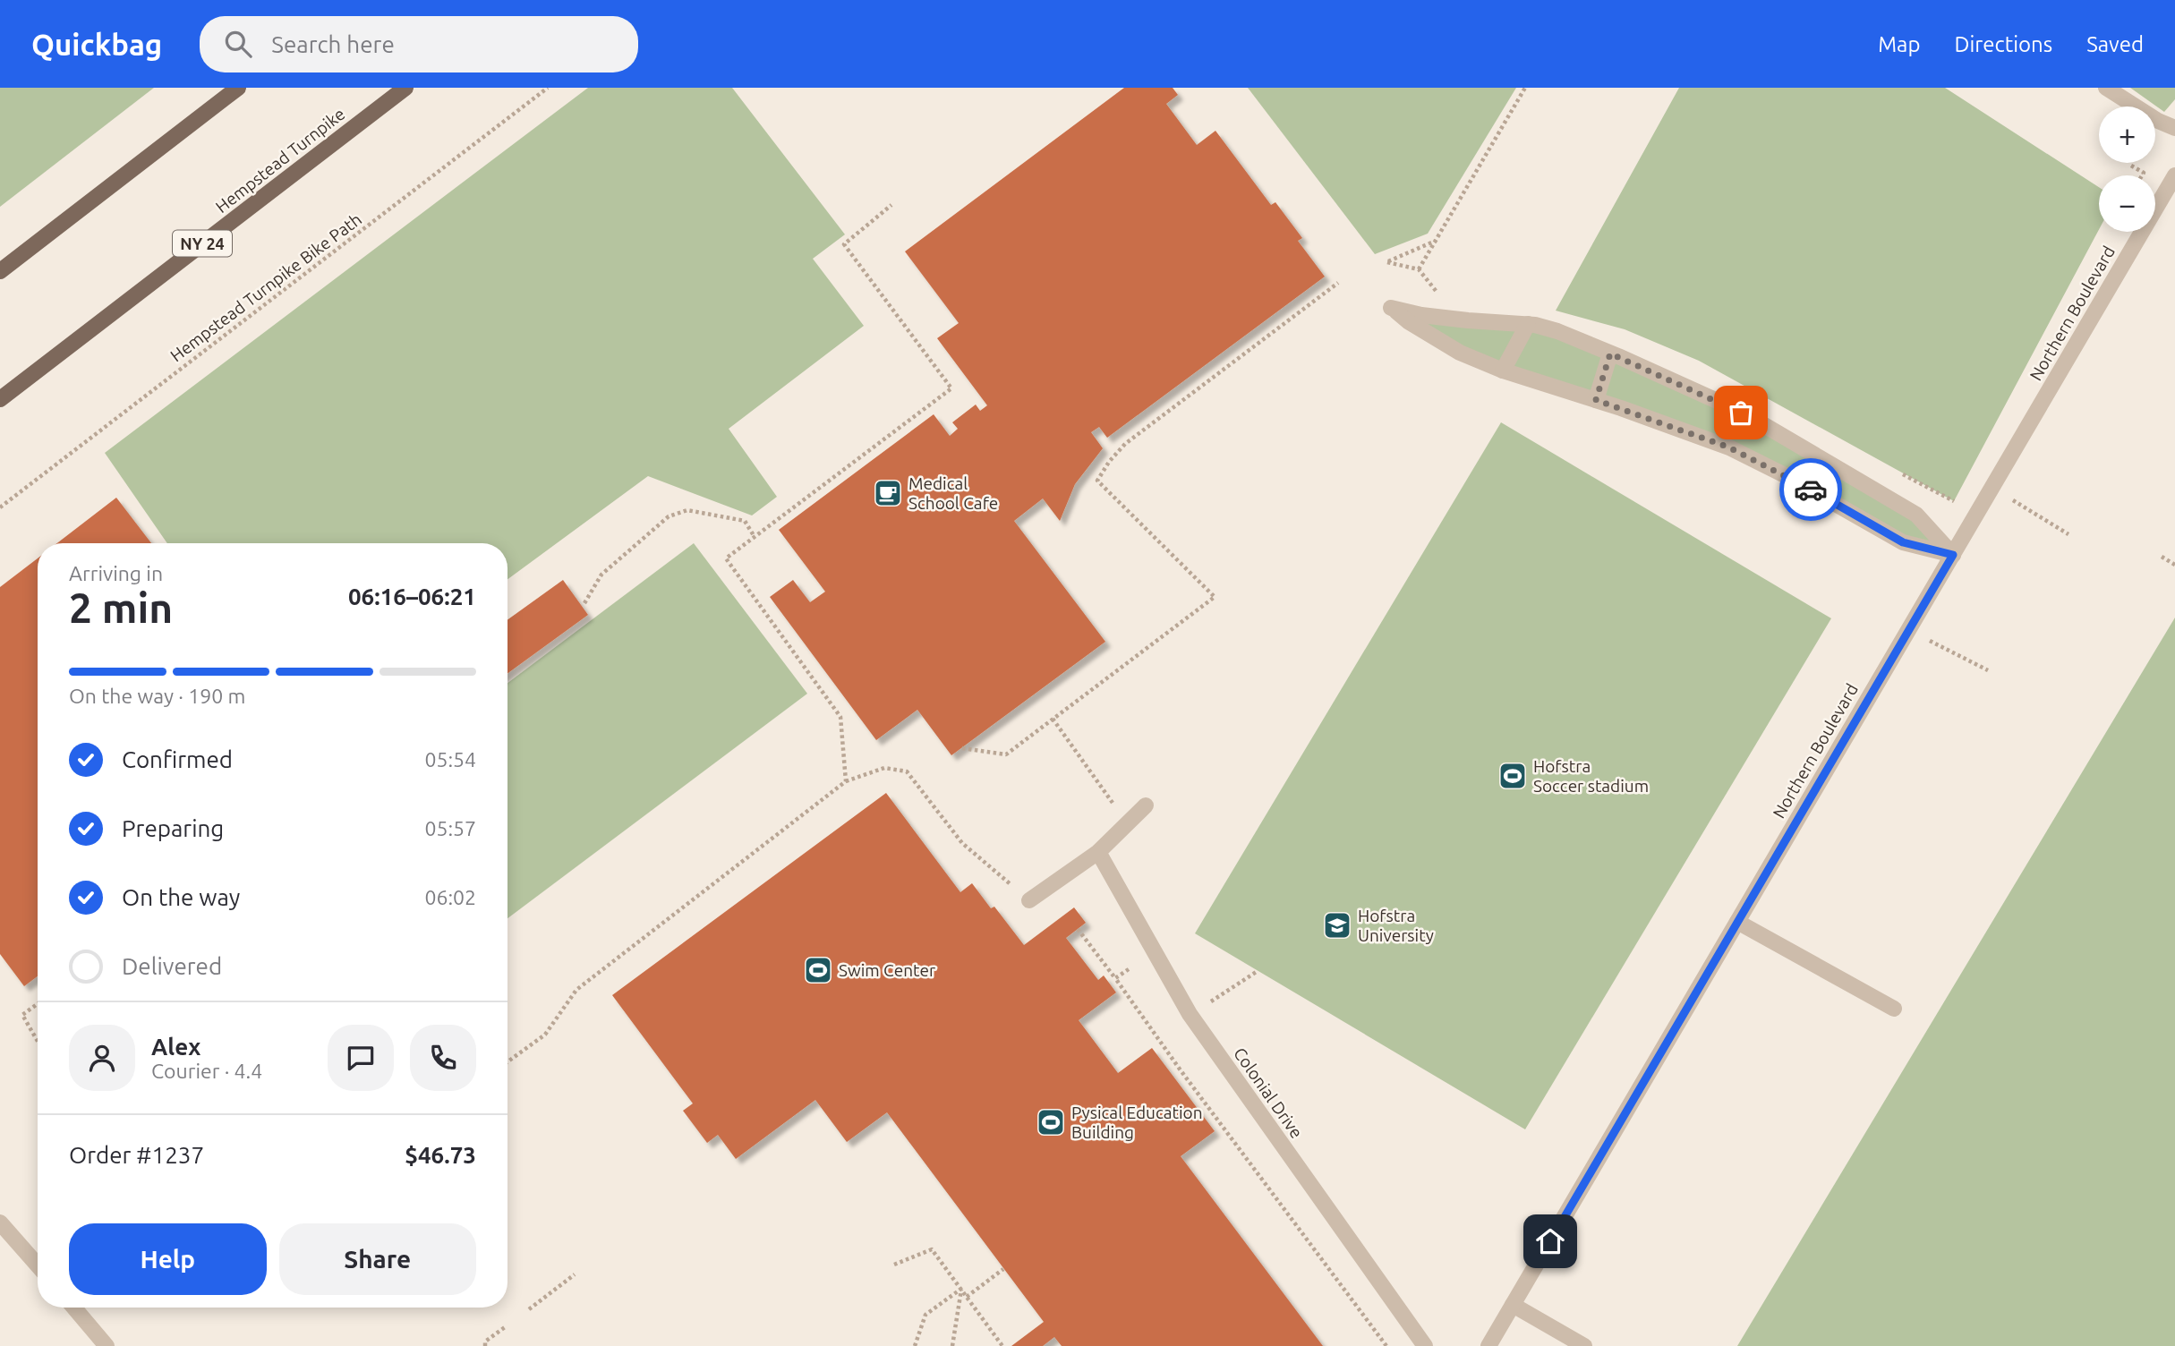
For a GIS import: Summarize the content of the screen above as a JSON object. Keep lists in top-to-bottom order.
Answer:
{
  "streets": {
    "main road": ["Hempstead Turnpike", "NY 24"],
    "street": ["Northern Boulevard", "Colonial Drive"],
    "path": ["Hempstead Turnpike Bike Path"]
  },
  "places": {
    "cafe": ["Medical School Cafe"],
    "sports": ["Hofstra Soccer stadium", "Swim Center", "Pysical Education Building"],
    "school or university": ["Hofstra University"]
  },
  "page": {
    "header": "Quickbag",
    "search": "Search here",
    "nav": ["Map", "Directions", "Saved"],
    "map_buttons": ["+", "−"],
    "heading": ["2 min", "Arriving in", "06:16–06:21"],
    "panel": [
      "Alex",
      "Courier · 4.4",
      "Order #1237",
      "$46.73"
    ],
    "bar": "On the way · 190 m",
    "list": [
      ["Confirmed", "05:54"],
      ["Preparing", "05:57"],
      ["On the way", "06:02"],
      "Delivered"
    ],
    "buttons": ["Help", "Share"]
  }
}
